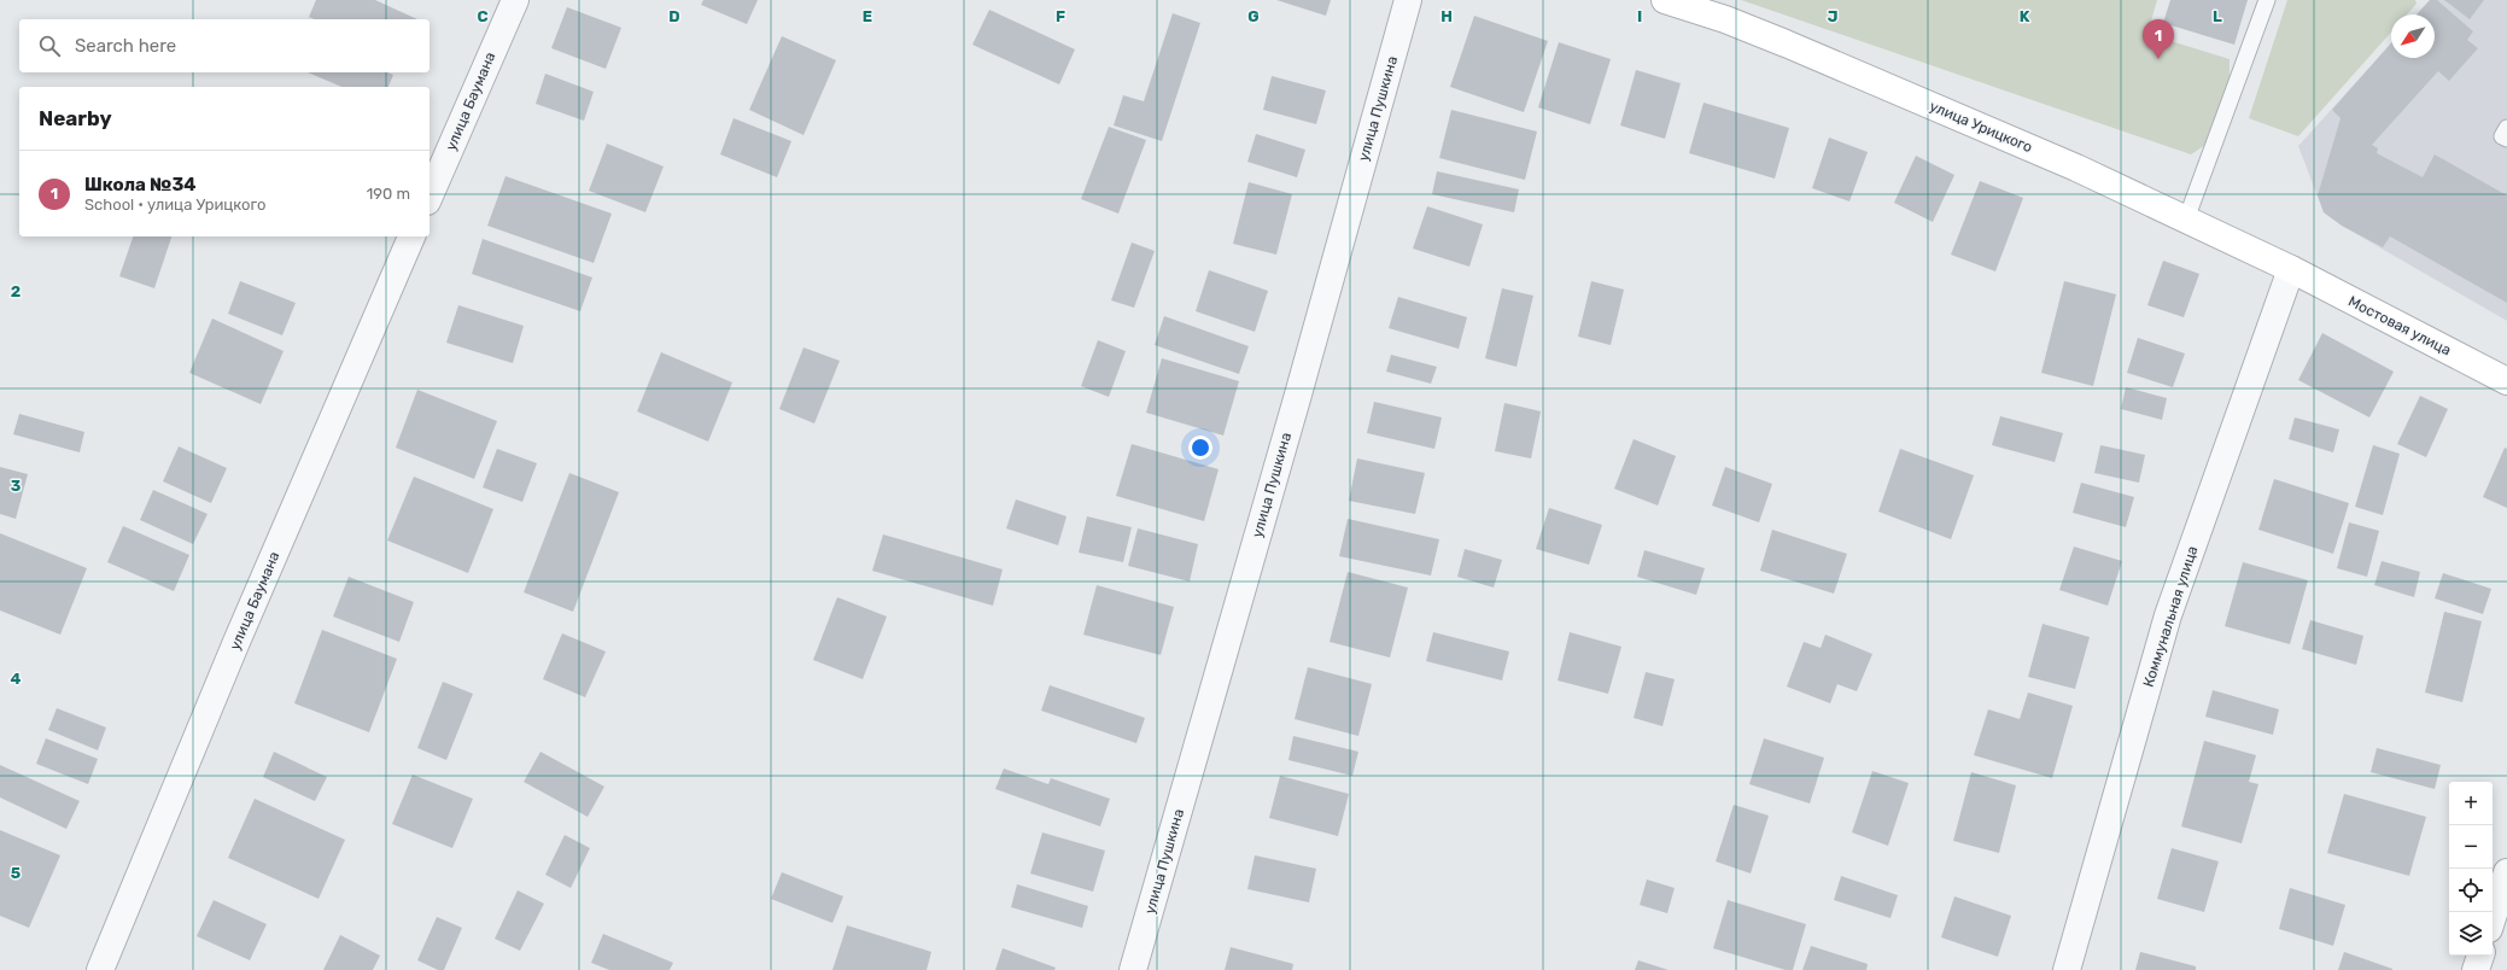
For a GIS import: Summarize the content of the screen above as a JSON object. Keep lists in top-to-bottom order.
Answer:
{
  "streets": {
    "main road": ["улица Урицкого", "Мостовая улица"],
    "street": ["улица Баумана", "улица Пушкина", "Коммунальная улица"]
  },
  "crossings": [
    ["улица Урицкого", "Мостовая улица"],
    ["улица Урицкого", "Коммунальная улица"],
    ["Мостовая улица", "Коммунальная улица"]
  ],
  "north": "bottom left",
  "page": {
    "pins": "1",
    "search": "Search here",
    "heading": "Nearby",
    "list": [
      {
        "mark": "1",
        "name": "Школа №34",
        "note": "School · улица Урицкого",
        "value": "190 m"
      }
    ],
    "map_buttons": ["+", "−"]
  },
  "grid": {
    "columns": [
      "C",
      "D",
      "E",
      "F",
      "G",
      "H",
      "I",
      "J",
      "K",
      "L"
    ],
    "rows": [
      "2",
      "3",
      "4",
      "5"
    ]
  }
}
